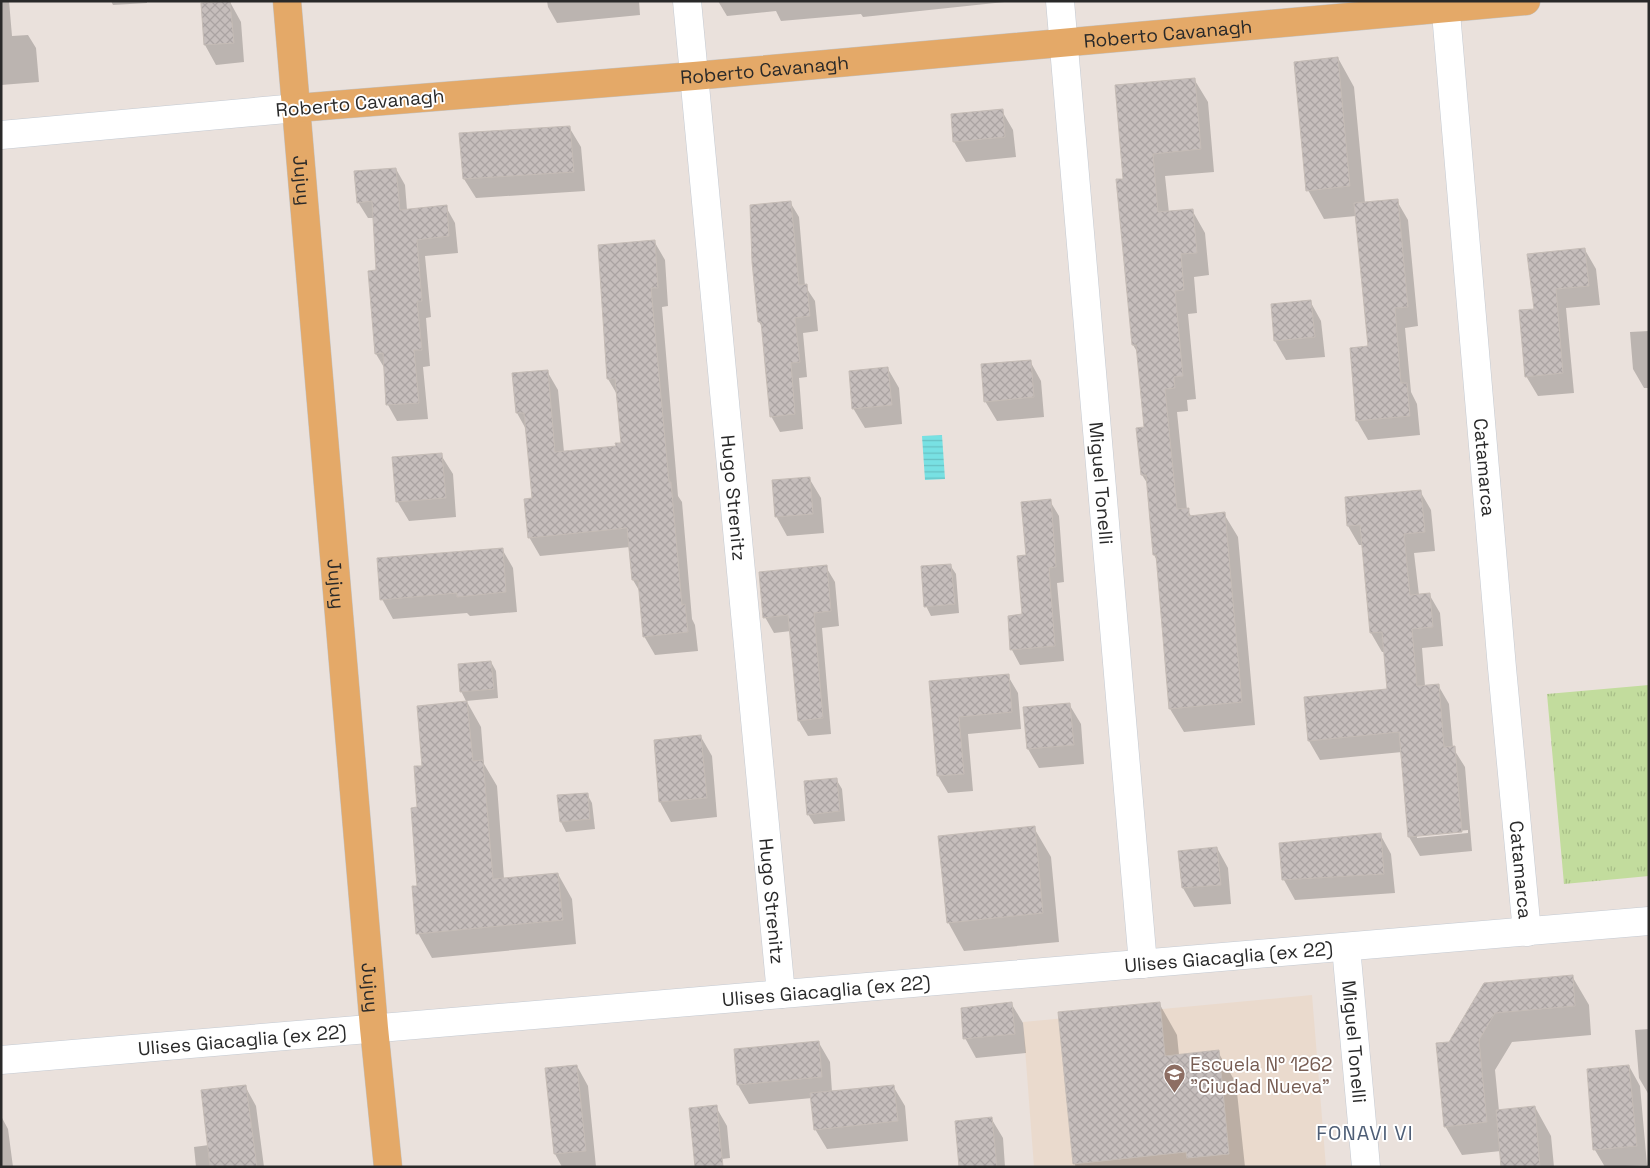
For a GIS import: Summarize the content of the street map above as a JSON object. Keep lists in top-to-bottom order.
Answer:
{
  "streets": {
    "main road": ["Roberto Cavanagh", "Jujuy"],
    "street": [
      "Catamarca",
      "Miguel Tonelli",
      "Hugo Strenitz",
      "Ulises Giacaglia (ex 22)"
    ]
  },
  "crossings": [
    ["Roberto Cavanagh", "Jujuy"],
    ["Roberto Cavanagh", "Catamarca"],
    ["Roberto Cavanagh", "Miguel Tonelli"],
    ["Roberto Cavanagh", "Hugo Strenitz"],
    ["Jujuy", "Ulises Giacaglia (ex 22)"],
    ["Catamarca", "Ulises Giacaglia (ex 22)"],
    ["Miguel Tonelli", "Ulises Giacaglia (ex 22)"],
    ["Hugo Strenitz", "Ulises Giacaglia (ex 22)"]
  ],
  "districts": ["FONAVI VI"],
  "places": {
    "school or university": ["Escuela N° 1262 \"Ciudad Nueva\""]
  }
}
